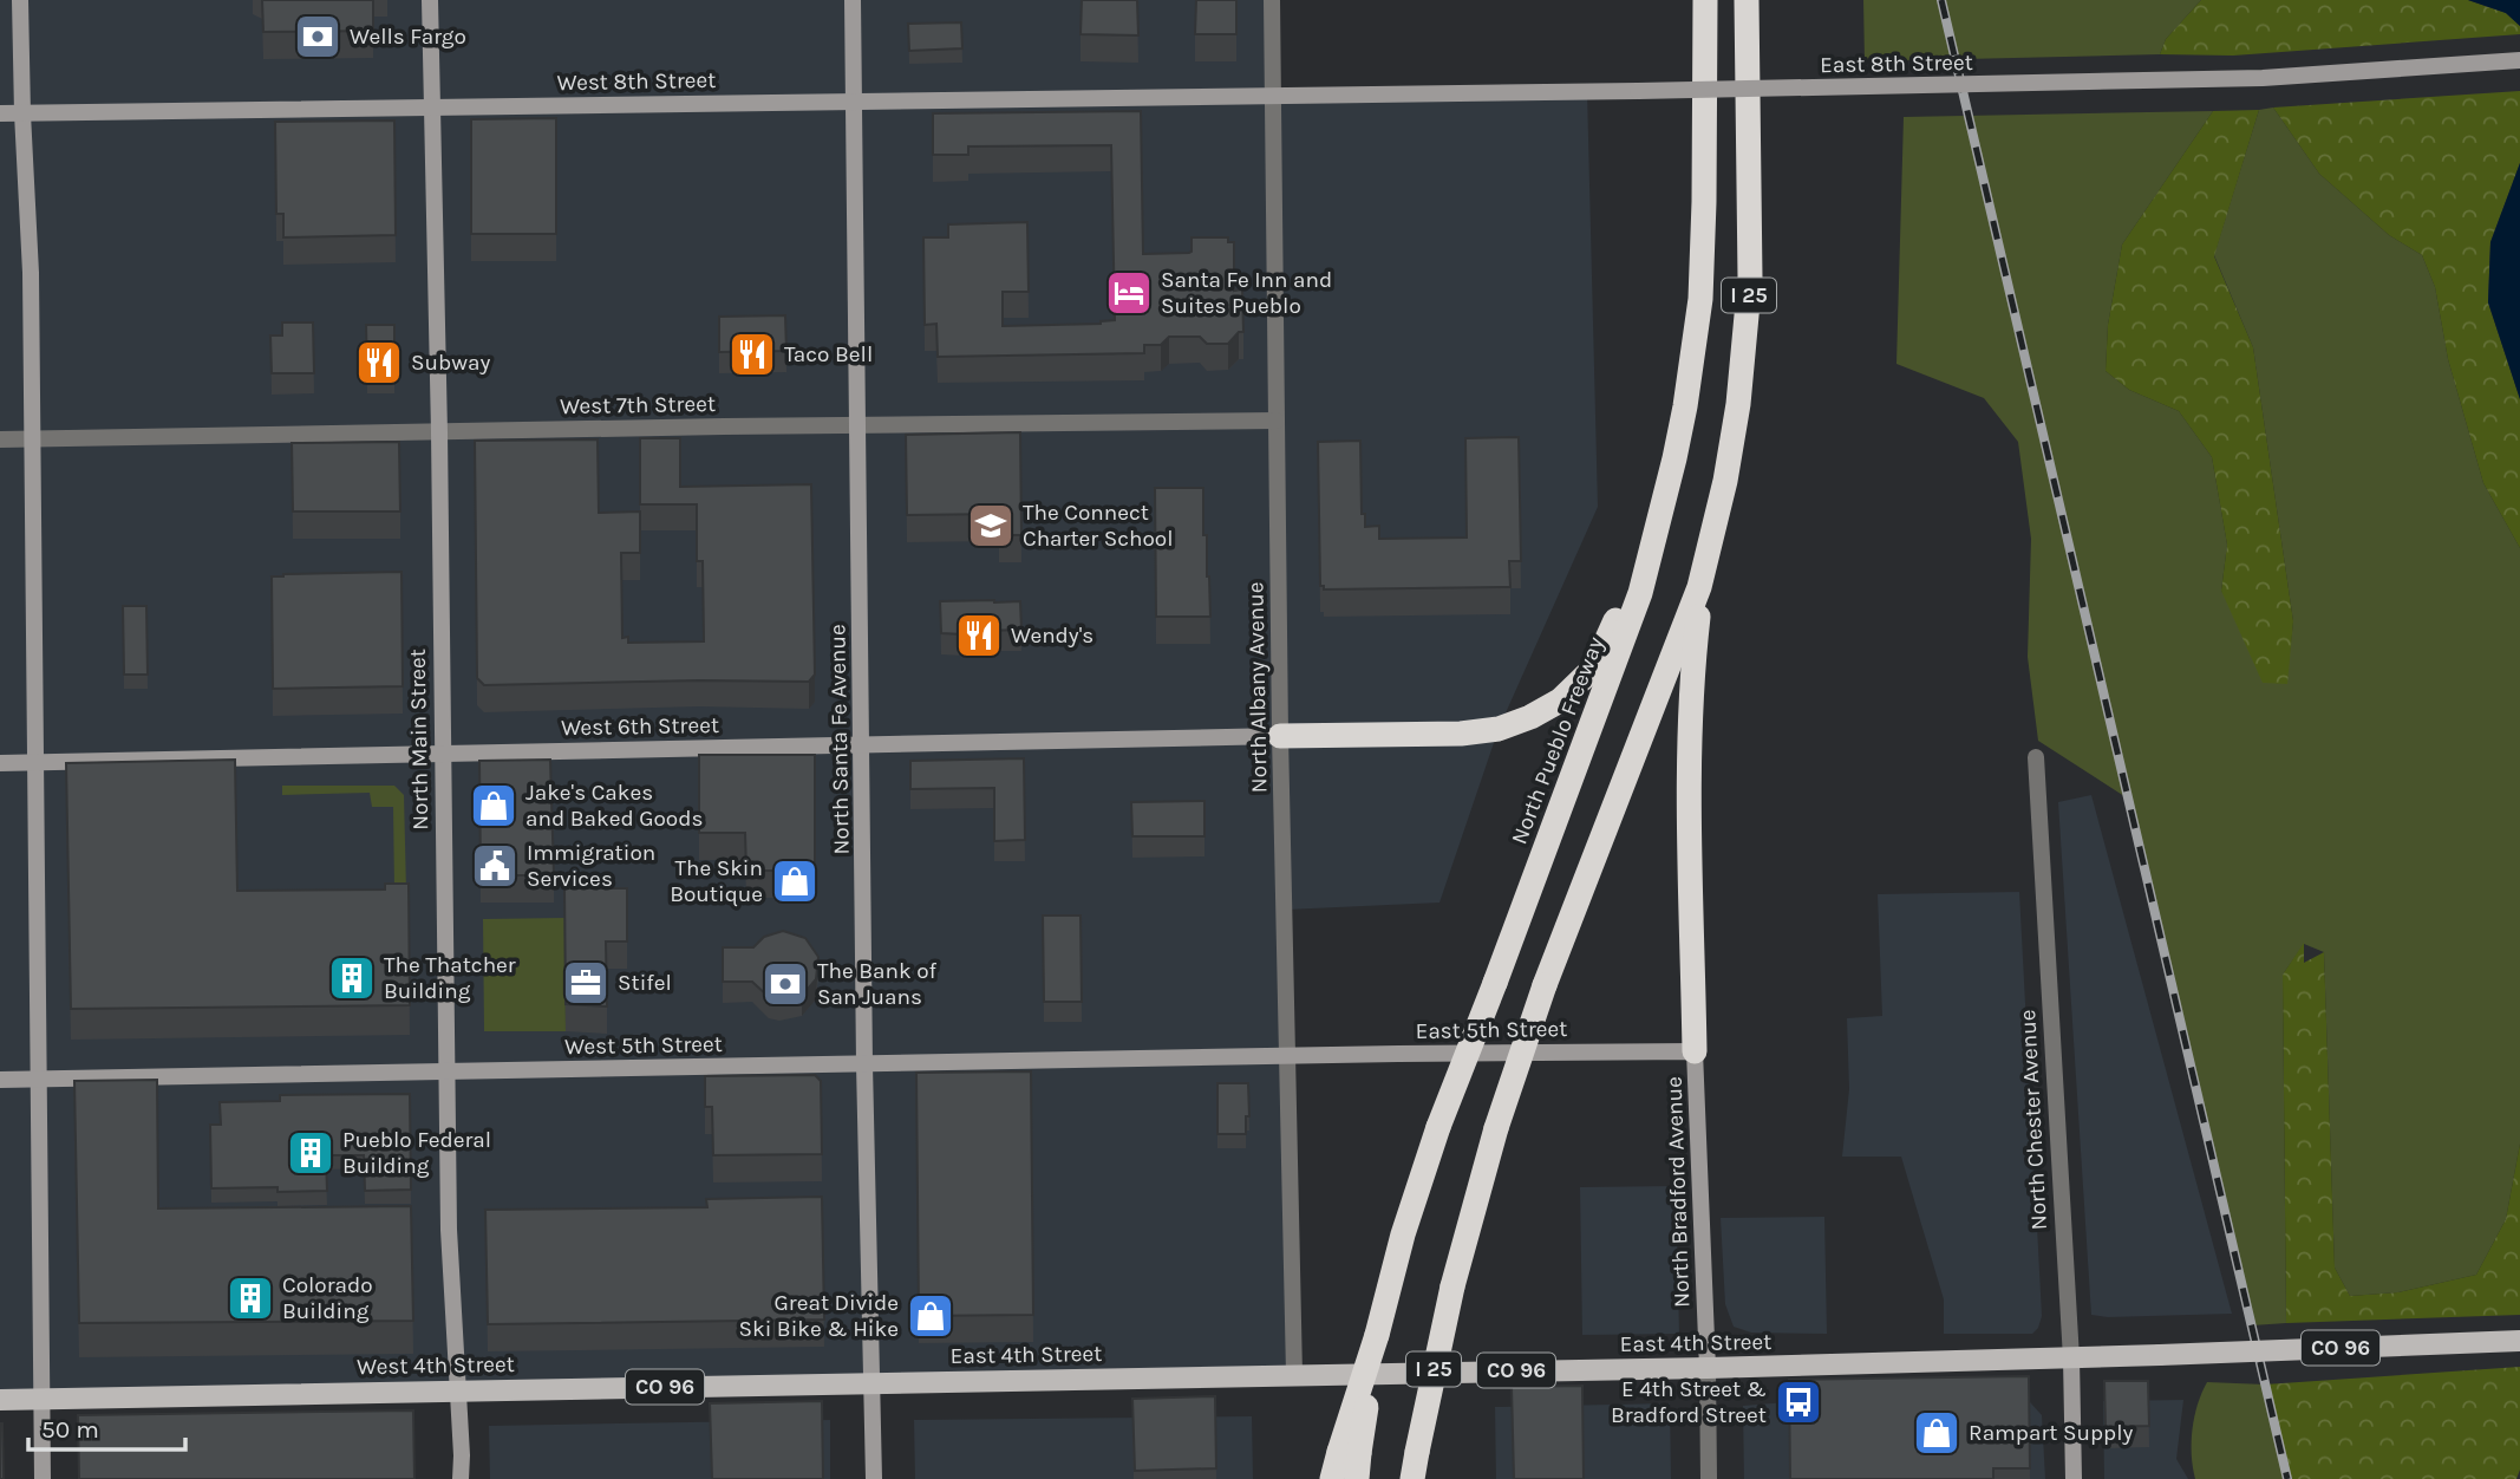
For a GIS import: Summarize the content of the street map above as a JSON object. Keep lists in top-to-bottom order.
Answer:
{
  "streets": {
    "highway": ["I 25", "North Pueblo Freeway"],
    "main road": ["East 4th Street", "CO 96", "West 4th Street"],
    "street": [
      "East 8th Street",
      "West 8th Street",
      "West 7th Street",
      "North Albany Avenue",
      "West 6th Street",
      "North Main Street",
      "North Santa Fe Avenue",
      "East 5th Street",
      "West 5th Street",
      "North Chester Avenue",
      "North Bradford Avenue"
    ]
  },
  "crossings": [
    ["East 8th Street", "West 8th Street"],
    ["East 8th Street", "North Albany Avenue"],
    ["West 8th Street", "North Albany Avenue"],
    ["West 8th Street", "North Main Street"],
    ["West 8th Street", "North Santa Fe Avenue"],
    ["West 7th Street", "North Albany Avenue"],
    ["West 7th Street", "North Main Street"],
    ["West 7th Street", "North Santa Fe Avenue"],
    ["North Albany Avenue", "West 6th Street"],
    ["North Albany Avenue", "East 5th Street"],
    ["North Albany Avenue", "West 5th Street"],
    ["North Albany Avenue", "East 4th Street"],
    ["West 6th Street", "North Main Street"],
    ["West 6th Street", "North Santa Fe Avenue"],
    ["North Main Street", "West 5th Street"],
    ["North Main Street", "West 4th Street"],
    ["North Santa Fe Avenue", "West 5th Street"],
    ["North Santa Fe Avenue", "East 4th Street"],
    ["North Santa Fe Avenue", "West 4th Street"],
    ["East 5th Street", "West 5th Street"],
    ["East 5th Street", "North Bradford Avenue"],
    ["North Chester Avenue", "East 4th Street"],
    ["North Bradford Avenue", "East 4th Street"],
    ["East 4th Street", "West 4th Street"]
  ],
  "places": {
    "bank": ["Wells Fargo", "The Bank of San Juans"],
    "hotel": ["Santa Fe Inn and Suites Pueblo"],
    "restaurant": ["Taco Bell", "Subway", "Wendy's"],
    "school or university": ["The Connect Charter School"],
    "shop": [
      "Jake's Cakes and Baked Goods",
      "The Skin Boutique",
      "Great Divide Ski Bike & Hike",
      "Rampart Supply"
    ],
    "public building": ["Immigration Services"],
    "building": ["The Thatcher Building", "Pueblo Federal Building", "Colorado Building"],
    "office": ["Stifel"],
    "bus stop": ["E 4th Street & Bradford Street"]
  },
  "scale_bar": "50 m"
}
